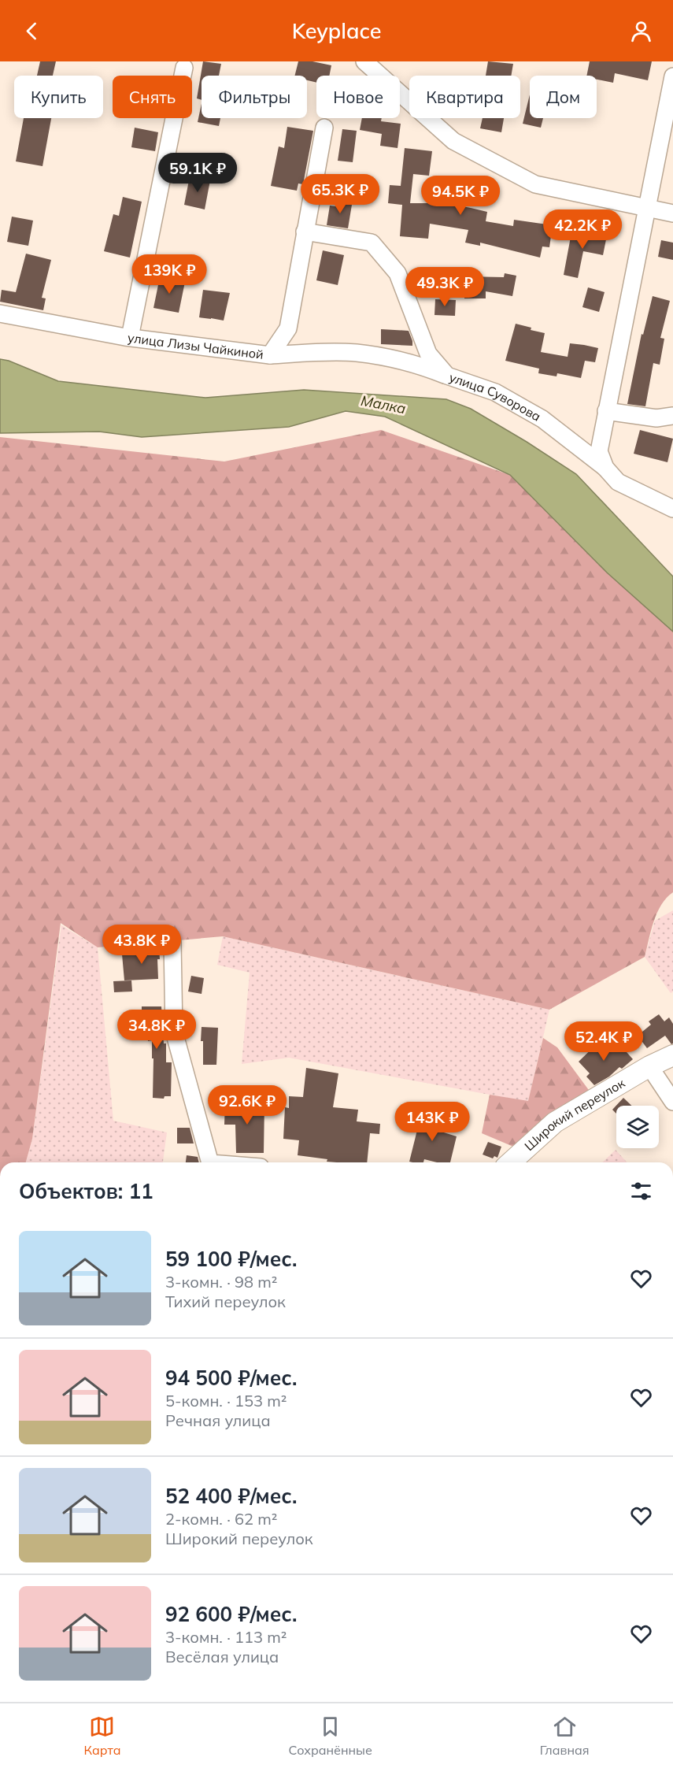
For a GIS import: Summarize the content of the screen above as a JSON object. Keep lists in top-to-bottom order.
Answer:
{
  "streets": {
    "street": ["улица Лизы Чайкиной", "улица Суворова", "Широкий переулок"]
  },
  "crossings": [
    ["улица Лизы Чайкиной", "улица Суворова"]
  ],
  "water": ["Малка"],
  "page": {
    "header": "Keyplace",
    "chip": [
      "Купить",
      "Снять",
      "Фильтры",
      "Новое",
      "Квартира",
      "Дом"
    ],
    "price": [
      "59.1K ₽",
      "65.3K ₽",
      "94.5K ₽",
      "42.2K ₽",
      "139K ₽",
      "49.3K ₽",
      "43.8K ₽",
      "34.8K ₽",
      "52.4K ₽",
      "92.6K ₽",
      "143K ₽"
    ],
    "heading": "Объектов: 11",
    "list": [
      {
        "name": "59 100 ₽/мес.",
        "note": "3-комн. · 98 m² · Тихий переулок"
      },
      {
        "name": "94 500 ₽/мес.",
        "note": "5-комн. · 153 m² · Речная улица"
      },
      {
        "name": "52 400 ₽/мес.",
        "note": "2-комн. · 62 m² · Широкий переулок"
      },
      {
        "name": "92 600 ₽/мес.",
        "note": "3-комн. · 113 m² · Весёлая улица"
      }
    ],
    "tabs": ["Карта", "Сохранённые", "Главная"]
  }
}
